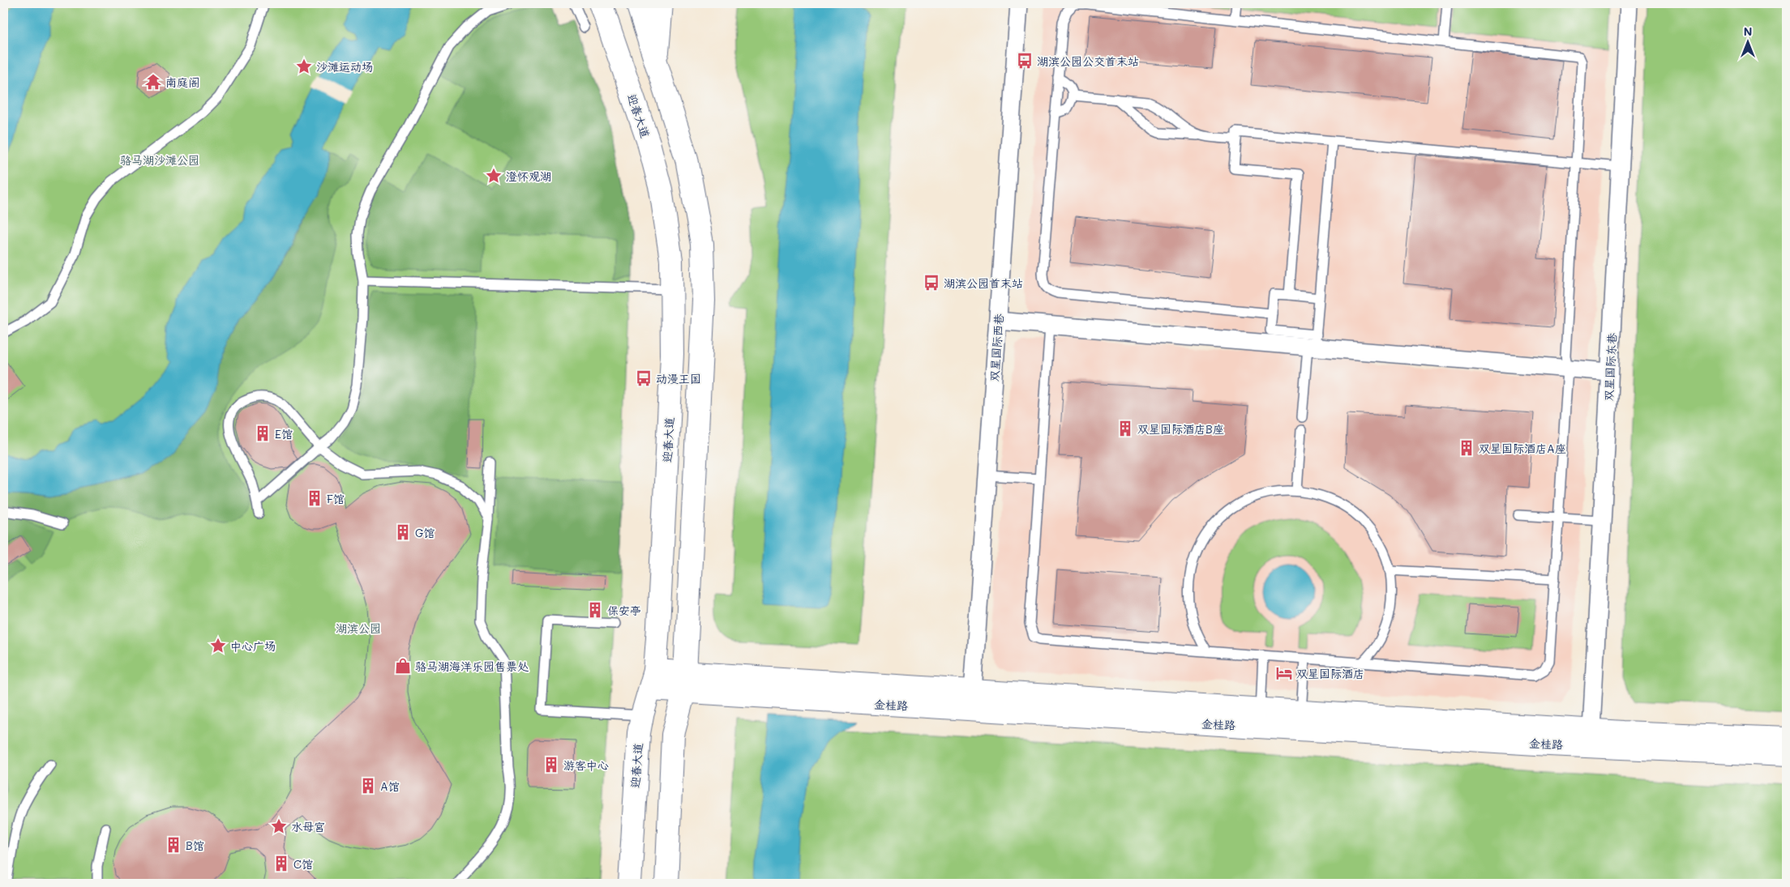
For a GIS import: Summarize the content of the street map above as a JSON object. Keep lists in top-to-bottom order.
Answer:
{
  "streets": {
    "street": [
      "迎春大道",
      "双星国际西巷",
      "双星国际东巷",
      "金桂路"
    ]
  },
  "crossings": [
    ["迎春大道", "金桂路"],
    ["双星国际西巷", "金桂路"],
    ["双星国际东巷", "金桂路"]
  ],
  "parks": ["骆马湖沙滩公园", "湖滨公园"],
  "places": {
    "bus stop": ["湖滨公园公交首末站", "湖滨公园首末站", "动漫王国"],
    "place": [
      "沙滩运动场",
      "澄怀观湖",
      "中心广场",
      "水母宫"
    ],
    "temple": ["南庭阁"],
    "building": [
      "双星国际酒店B座",
      "E馆",
      "双星国际酒店A座",
      "F馆",
      "G馆",
      "保安亭",
      "游客中心",
      "A馆",
      "B馆",
      "C馆"
    ],
    "shop": ["骆马湖海洋乐园售票处"],
    "hotel": ["双星国际酒店"]
  },
  "north": "top"
}
